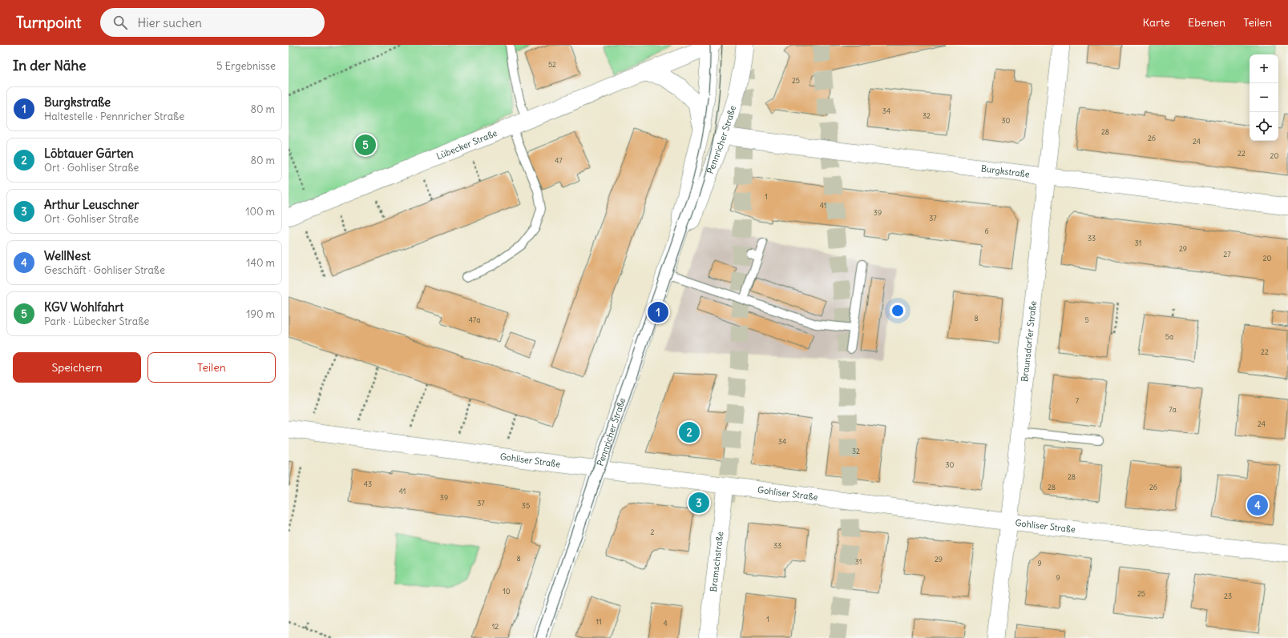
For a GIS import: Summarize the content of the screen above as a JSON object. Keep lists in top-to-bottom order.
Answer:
{
  "streets": {
    "street": [
      "Pennricher Straße",
      "Lübecker Straße",
      "Burgkstraße",
      "Braunsdorfer Straße",
      "Gohliser Straße",
      "Bramschstraße"
    ]
  },
  "crossings": [
    ["Pennricher Straße", "Lübecker Straße"],
    ["Pennricher Straße", "Burgkstraße"],
    ["Pennricher Straße", "Gohliser Straße"],
    ["Burgkstraße", "Braunsdorfer Straße"],
    ["Braunsdorfer Straße", "Gohliser Straße"],
    ["Gohliser Straße", "Bramschstraße"]
  ],
  "house_numbers": [
    "52",
    "25",
    "34",
    "32",
    "30",
    "28",
    "26",
    "24",
    "22",
    "20",
    "47",
    "1",
    "41",
    "39",
    "37",
    "6",
    "33",
    "31",
    "29",
    "27",
    "20",
    "8",
    "47a",
    "5",
    "5a",
    "22",
    "7",
    "7a",
    "24",
    "34",
    "32",
    "30",
    "28",
    "43",
    "28",
    "26",
    "41",
    "39",
    "37",
    "35",
    "2",
    "33",
    "8",
    "29",
    "31",
    "9",
    "9",
    "10",
    "25",
    "23",
    "1",
    "11",
    "4",
    "12"
  ],
  "page": {
    "header": "Turnpoint",
    "search": "Hier suchen",
    "nav": ["Karte", "Ebenen", "Teilen"],
    "heading": ["In der Nähe", "5 Ergebnisse"],
    "map_buttons": ["+", "−"],
    "list": [
      {
        "mark": "1",
        "name": "Burgkstraße",
        "note": "Haltestelle · Pennricher Straße",
        "value": "80 m"
      },
      {
        "mark": "2",
        "name": "Löbtauer Gärten",
        "note": "Ort · Gohliser Straße",
        "value": "80 m"
      },
      {
        "mark": "3",
        "name": "Arthur Leuschner",
        "note": "Ort · Gohliser Straße",
        "value": "100 m"
      },
      {
        "mark": "4",
        "name": "WellNest",
        "note": "Geschäft · Gohliser Straße",
        "value": "140 m"
      },
      {
        "mark": "5",
        "name": "KGV Wohlfahrt",
        "note": "Park · Lübecker Straße",
        "value": "190 m"
      }
    ],
    "pins": [
      "5",
      "1",
      "2",
      "3",
      "4"
    ],
    "buttons": ["Speichern", "Teilen"]
  }
}
